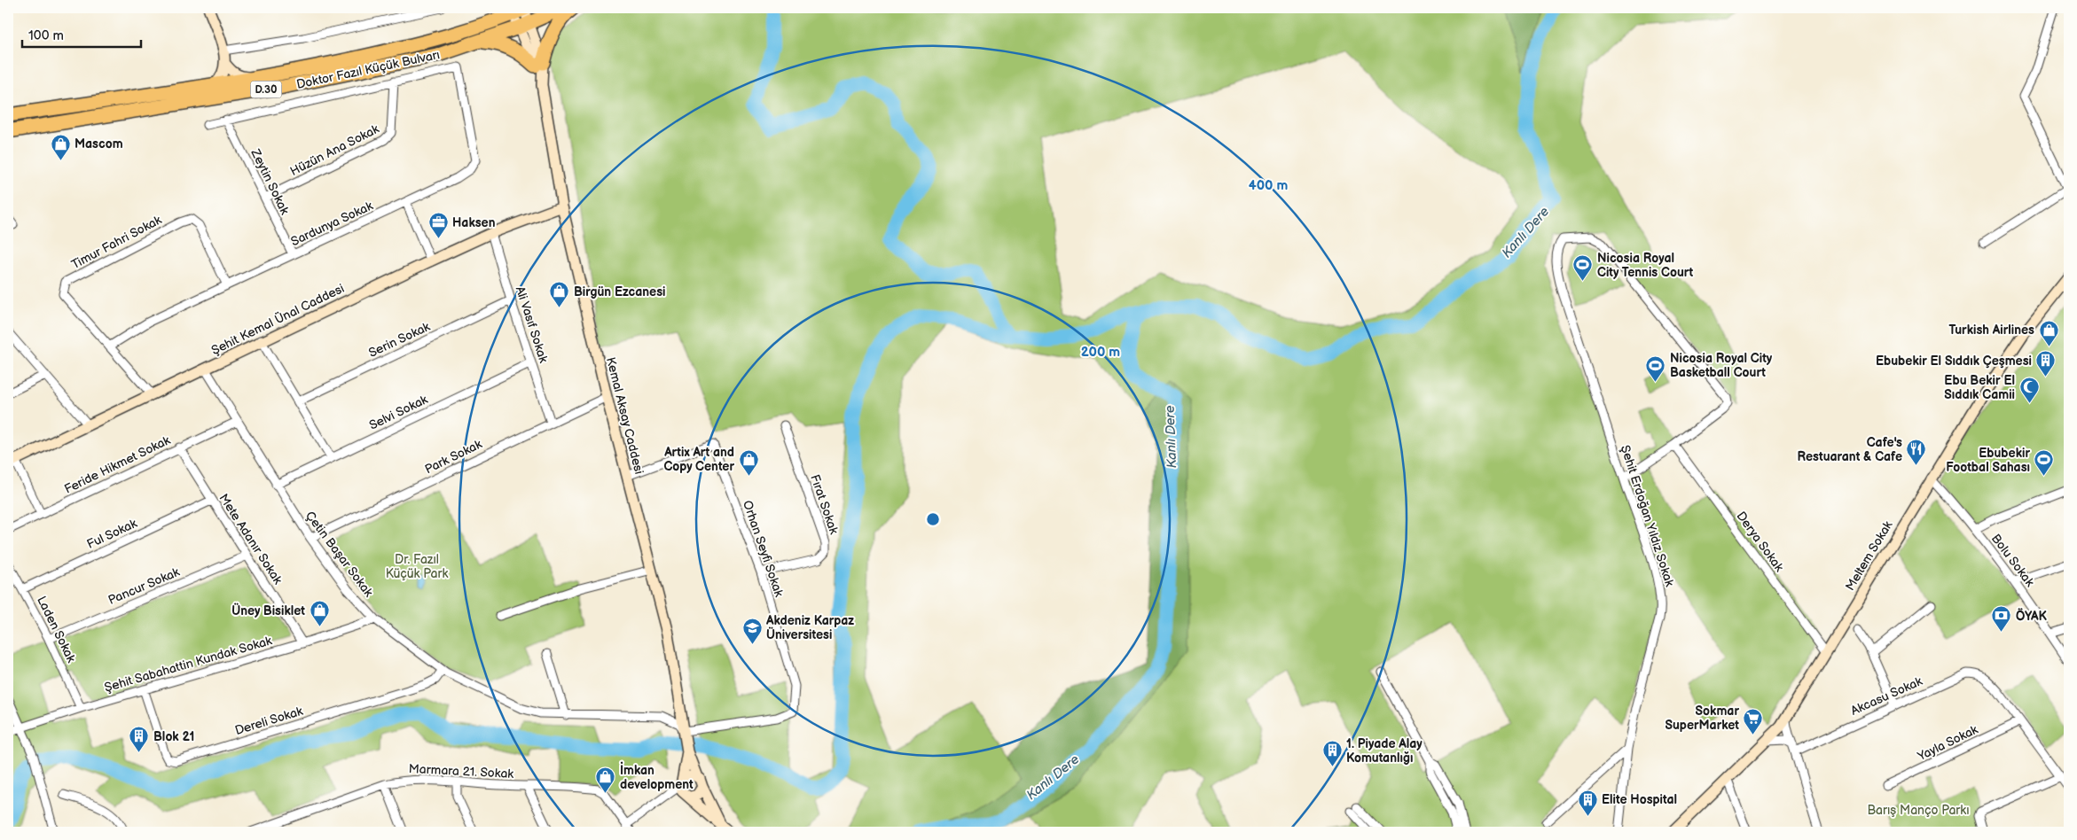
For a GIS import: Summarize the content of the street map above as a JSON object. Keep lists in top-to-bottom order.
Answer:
{
  "streets": {
    "highway": ["Doktor Fazıl Küçük Bulvarı", "D.30"],
    "main road": ["Şehit Kemal Ünal Caddesi", "Kemal Aksay Caddesi", "Meltem Sokak"],
    "street": [
      "Hüzün Ana Sokak",
      "Zeytin Sokak",
      "Sardunya Sokak",
      "Timur Fahri Sokak",
      "Ali Vasıf Sokak",
      "Serin Sokak",
      "Selvi Sokak",
      "Park Sokak",
      "Feride Hikmet Sokak",
      "Fırat Sokak",
      "Şehit Erdoğan Yıldız Sokak",
      "Ful Sokak",
      "Mete Adanır Sokak",
      "Derya Sokak",
      "Orhan Seyfi Sokak",
      "Çetin Başar Sokak",
      "Bolu Sokak",
      "Pancur Sokak",
      "Laden Sokak",
      "Şehit Sabahattin Kundak Sokak",
      "Akcasu Sokak",
      "Dereli Sokak",
      "Yayla Sokak",
      "Marmara 21. Sokak"
    ]
  },
  "crossings": [
    ["Doktor Fazıl Küçük Bulvarı", "Kemal Aksay Caddesi"],
    ["Hüzün Ana Sokak", "Zeytin Sokak"],
    ["Hüzün Ana Sokak", "Sardunya Sokak"],
    ["Zeytin Sokak", "Sardunya Sokak"],
    ["Sardunya Sokak", "Timur Fahri Sokak"],
    ["Şehit Kemal Ünal Caddesi", "Ali Vasıf Sokak"],
    ["Şehit Kemal Ünal Caddesi", "Kemal Aksay Caddesi"],
    ["Şehit Kemal Ünal Caddesi", "Çetin Başar Sokak"],
    ["Ali Vasıf Sokak", "Serin Sokak"],
    ["Ali Vasıf Sokak", "Selvi Sokak"],
    ["Ali Vasıf Sokak", "Park Sokak"],
    ["Selvi Sokak", "Çetin Başar Sokak"],
    ["Kemal Aksay Caddesi", "Park Sokak"],
    ["Kemal Aksay Caddesi", "Orhan Seyfi Sokak"],
    ["Kemal Aksay Caddesi", "Çetin Başar Sokak"],
    ["Park Sokak", "Çetin Başar Sokak"],
    ["Feride Hikmet Sokak", "Mete Adanır Sokak"],
    ["Feride Hikmet Sokak", "Çetin Başar Sokak"],
    ["Fırat Sokak", "Orhan Seyfi Sokak"],
    ["Şehit Erdoğan Yıldız Sokak", "Derya Sokak"],
    ["Ful Sokak", "Mete Adanır Sokak"],
    ["Ful Sokak", "Laden Sokak"],
    ["Mete Adanır Sokak", "Pancur Sokak"],
    ["Mete Adanır Sokak", "Şehit Sabahattin Kundak Sokak"],
    ["Derya Sokak", "Meltem Sokak"],
    ["Orhan Seyfi Sokak", "Çetin Başar Sokak"],
    ["Çetin Başar Sokak", "Şehit Sabahattin Kundak Sokak"],
    ["Çetin Başar Sokak", "Dereli Sokak"],
    ["Meltem Sokak", "Bolu Sokak"],
    ["Pancur Sokak", "Laden Sokak"],
    ["Laden Sokak", "Şehit Sabahattin Kundak Sokak"],
    ["Şehit Sabahattin Kundak Sokak", "Dereli Sokak"],
    ["Akcasu Sokak", "Yayla Sokak"]
  ],
  "water": ["Kanlı Dere"],
  "parks": ["Dr. Fazıl Küçük Park", "Barış Manço Parkı"],
  "places": {
    "shop": [
      "Mascom",
      "Birgün Ezcanesi",
      "Turkish Airlines",
      "Artix Art and Copy Center",
      "Üney Bisiklet",
      "İmkan development"
    ],
    "office": ["Haksen"],
    "sports": ["Nicosia Royal City Tennis Court", "Nicosia Royal City Basketball Court", "Ebubekir Footbal Sahası"],
    "building": [
      "Ebubekir El Sıddık Çeşmesi",
      "Blok 21",
      "1. Piyade Alay Komutanlığı",
      "Elite Hospital"
    ],
    "mosque": ["Ebu Bekir El Sıddık Camii"],
    "restaurant": ["Cafe's Restuarant & Cafe"],
    "bank": ["ÖYAK"],
    "school or university": ["Akdeniz Karpaz Üniversitesi"],
    "supermarket": ["Sokmar SuperMarket"]
  },
  "scale_bar": "100 m",
  "rings": ["400 m", "200 m"]
}
